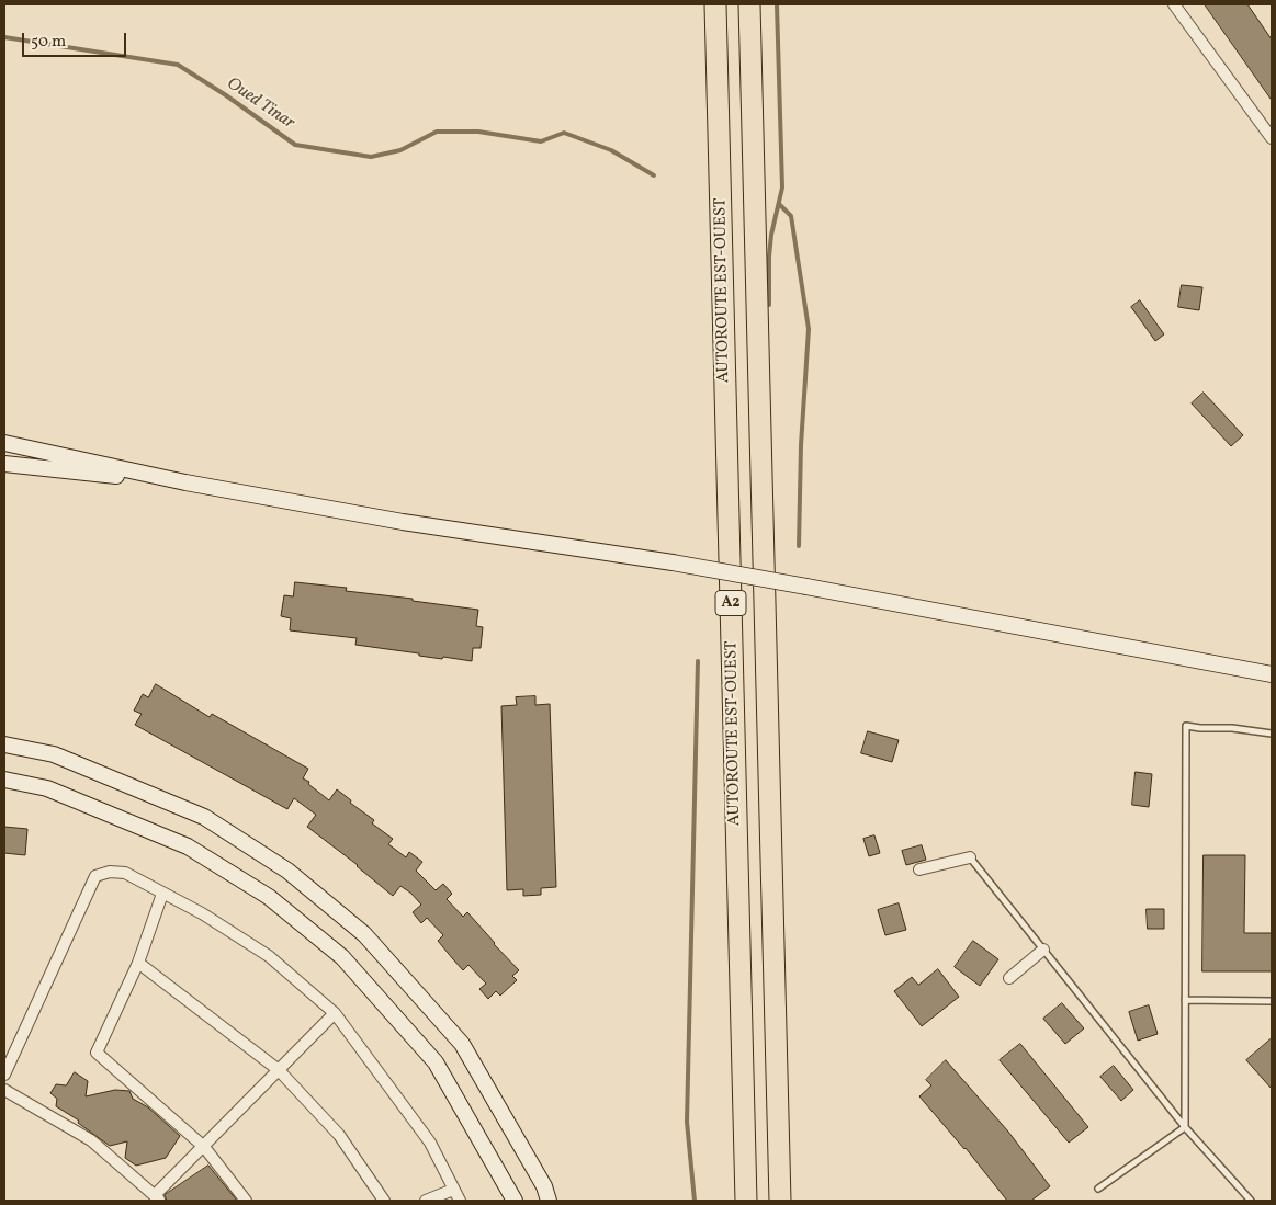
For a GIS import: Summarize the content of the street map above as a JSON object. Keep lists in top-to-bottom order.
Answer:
{
  "streets": {
    "highway": ["AUTOROUTE EST-OUEST", "A2"]
  },
  "water": ["Oued Tinar"],
  "scale_bar": "50 m"
}
